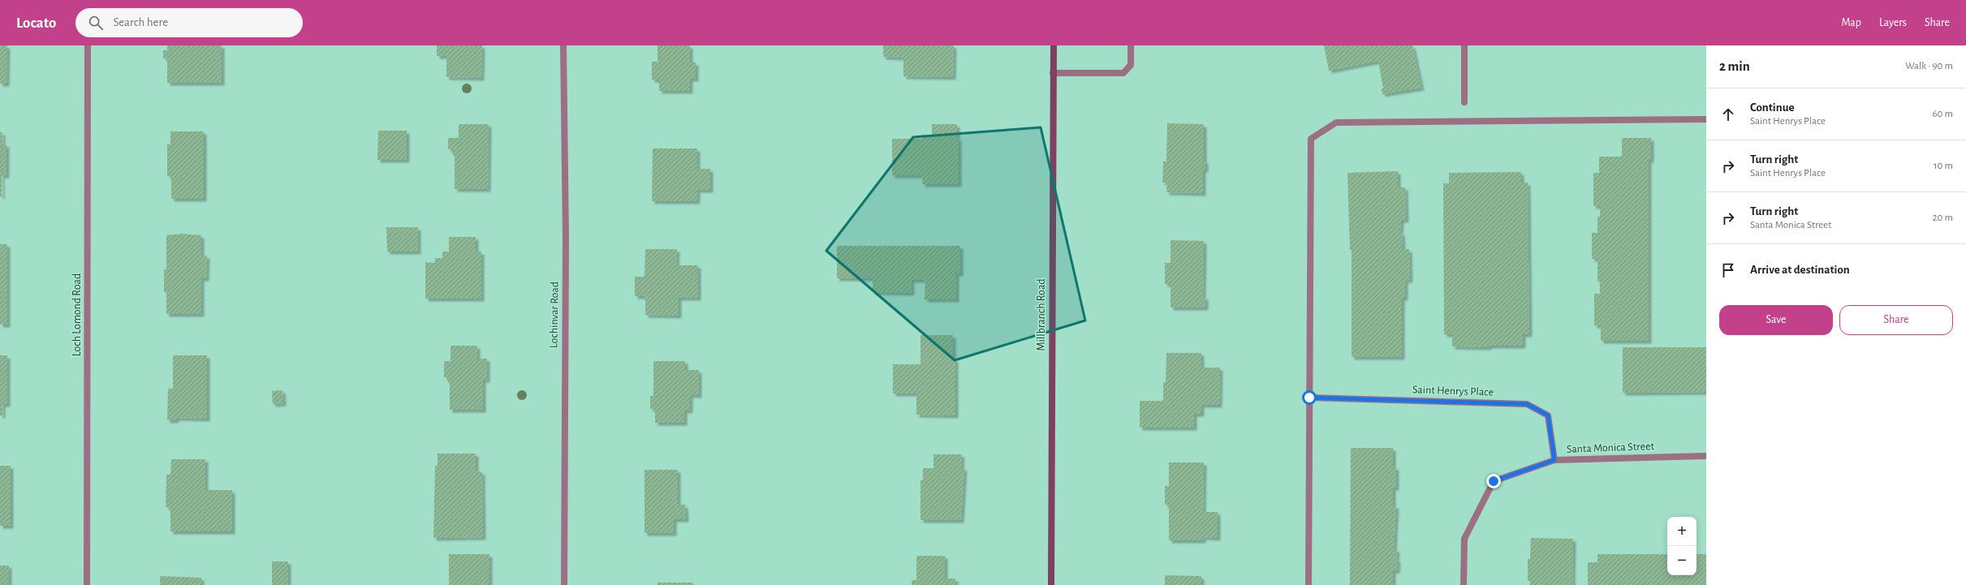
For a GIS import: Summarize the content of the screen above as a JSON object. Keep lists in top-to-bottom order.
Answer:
{
  "streets": {
    "main road": ["Millbranch Road"],
    "street": [
      "Loch Lomond Road",
      "Lochinvar Road",
      "Saint Henrys Place",
      "Santa Monica Street"
    ]
  },
  "crossings": [
    ["Saint Henrys Place", "Santa Monica Street"]
  ],
  "page": {
    "header": "Locato",
    "search": "Search here",
    "nav": ["Map", "Layers", "Share"],
    "heading": ["2 min", "Walk · 90 m"],
    "list": [
      ["Continue", "Saint Henrys Place", "60 m"],
      ["Turn right", "Saint Henrys Place", "10 m"],
      ["Turn right", "Santa Monica Street", "20 m"],
      "Arrive at destination"
    ],
    "buttons": ["Save", "Share"],
    "map_buttons": ["+", "−"]
  }
}
